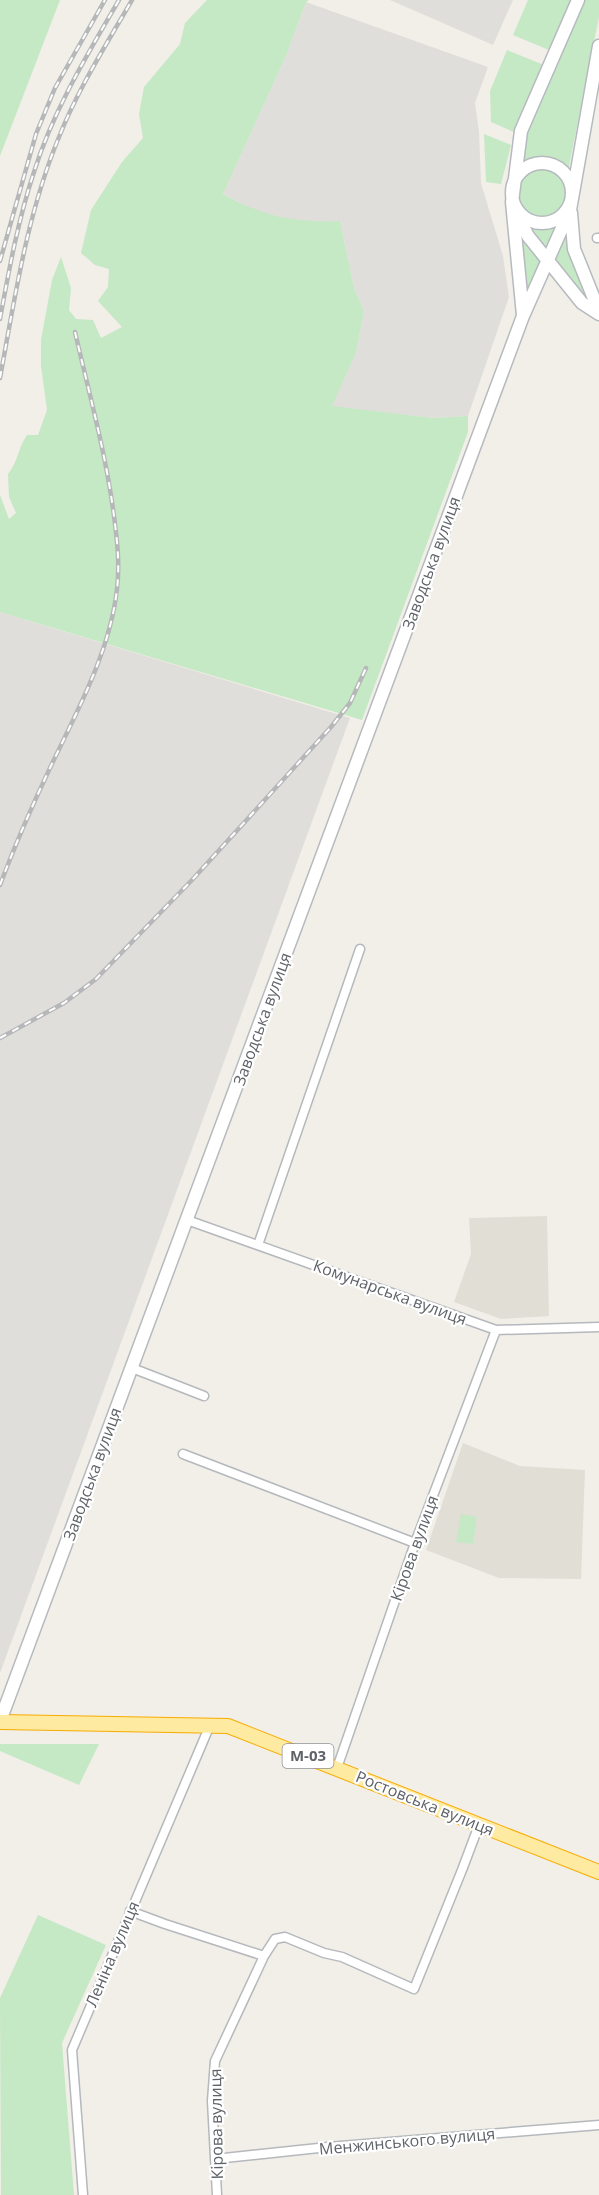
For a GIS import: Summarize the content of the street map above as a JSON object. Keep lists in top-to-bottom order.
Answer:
{
  "streets": {
    "highway": ["М-03", "Ростовська вулиця"],
    "main road": ["Заводська вулиця"],
    "street": [
      "Комунарська вулиця",
      "Кірова вулиця",
      "Леніна вулиця",
      "Менжинського вулиця"
    ]
  },
  "crossings": [
    ["Заводська вулиця", "Комунарська вулиця"],
    ["Заводська вулиця", "Ростовська вулиця"],
    ["Комунарська вулиця", "Кірова вулиця"],
    ["Кірова вулиця", "Ростовська вулиця"],
    ["Кірова вулиця", "Менжинського вулиця"],
    ["Ростовська вулиця", "Леніна вулиця"]
  ]
}
